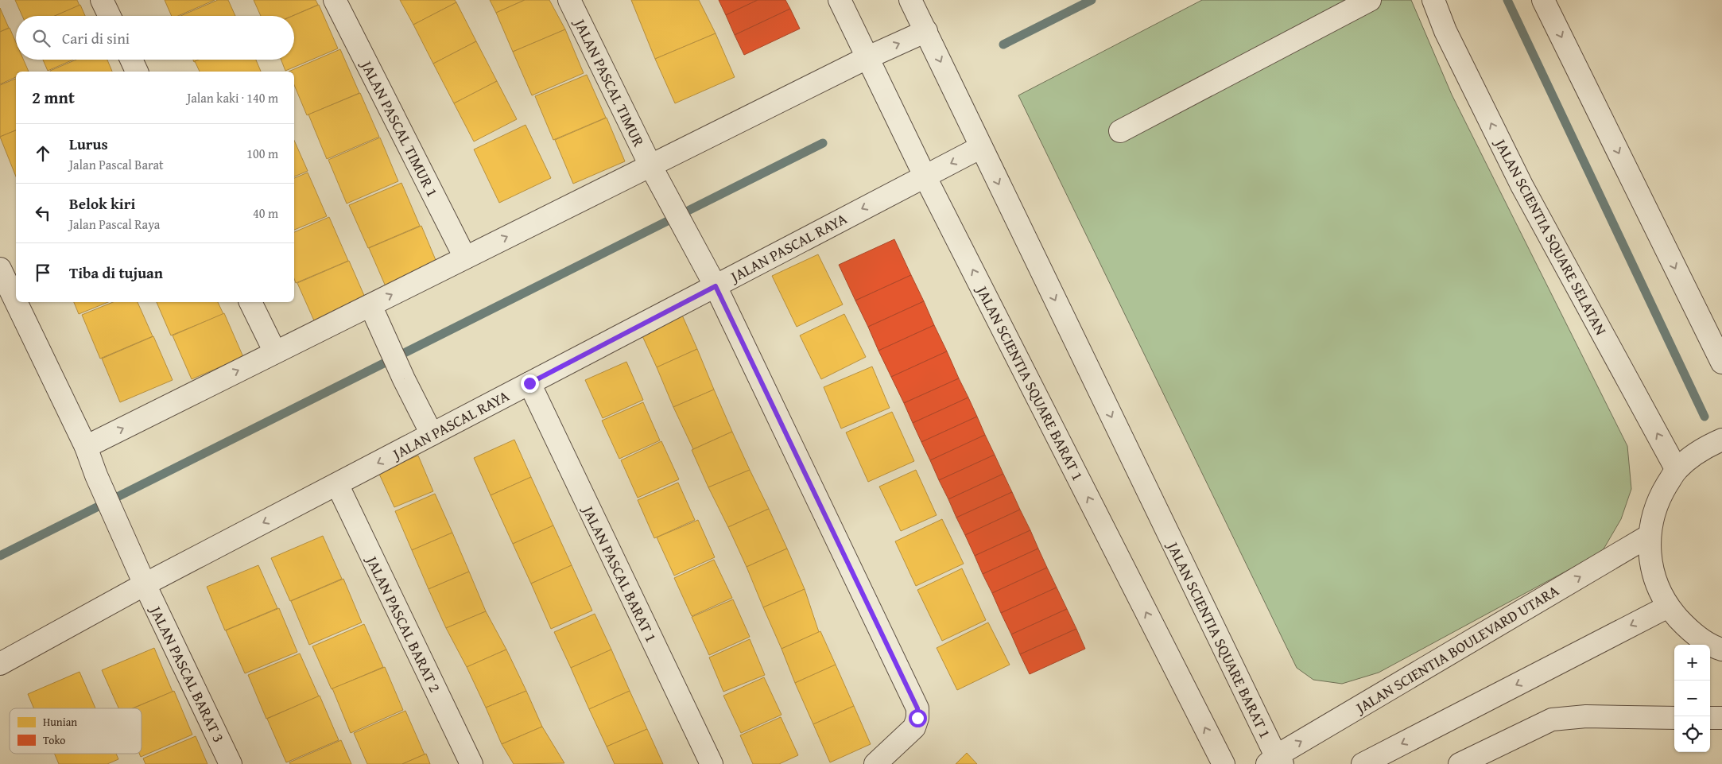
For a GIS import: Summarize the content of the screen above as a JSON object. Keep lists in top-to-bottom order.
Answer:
{
  "streets": {
    "street": [
      "JALAN PASCAL TIMUR",
      "JALAN PASCAL TIMUR 1",
      "JALAN SCIENTIA SQUARE SELATAN",
      "JALAN PASCAL RAYA",
      "JALAN SCIENTIA SQUARE BARAT 1",
      "JALAN PASCAL BARAT 1",
      "JALAN PASCAL BARAT 2",
      "JALAN SCIENTIA BOULEVARD UTARA",
      "JALAN PASCAL BARAT 3"
    ]
  },
  "crossings": [
    ["JALAN PASCAL TIMUR", "JALAN PASCAL RAYA"],
    ["JALAN PASCAL RAYA", "JALAN SCIENTIA SQUARE BARAT 1"],
    ["JALAN PASCAL RAYA", "JALAN PASCAL BARAT 1"],
    ["JALAN PASCAL RAYA", "JALAN PASCAL BARAT 2"],
    ["JALAN PASCAL RAYA", "JALAN PASCAL BARAT 3"],
    ["JALAN SCIENTIA SQUARE BARAT 1", "JALAN SCIENTIA BOULEVARD UTARA"]
  ],
  "legend": ["Hunian", "Toko"],
  "page": {
    "search": "Cari di sini",
    "heading": ["2 mnt", "Jalan kaki · 140 m"],
    "list": [
      ["Lurus", "Jalan Pascal Barat", "100 m"],
      ["Belok kiri", "Jalan Pascal Raya", "40 m"],
      "Tiba di tujuan"
    ],
    "map_buttons": ["+", "−"]
  }
}
